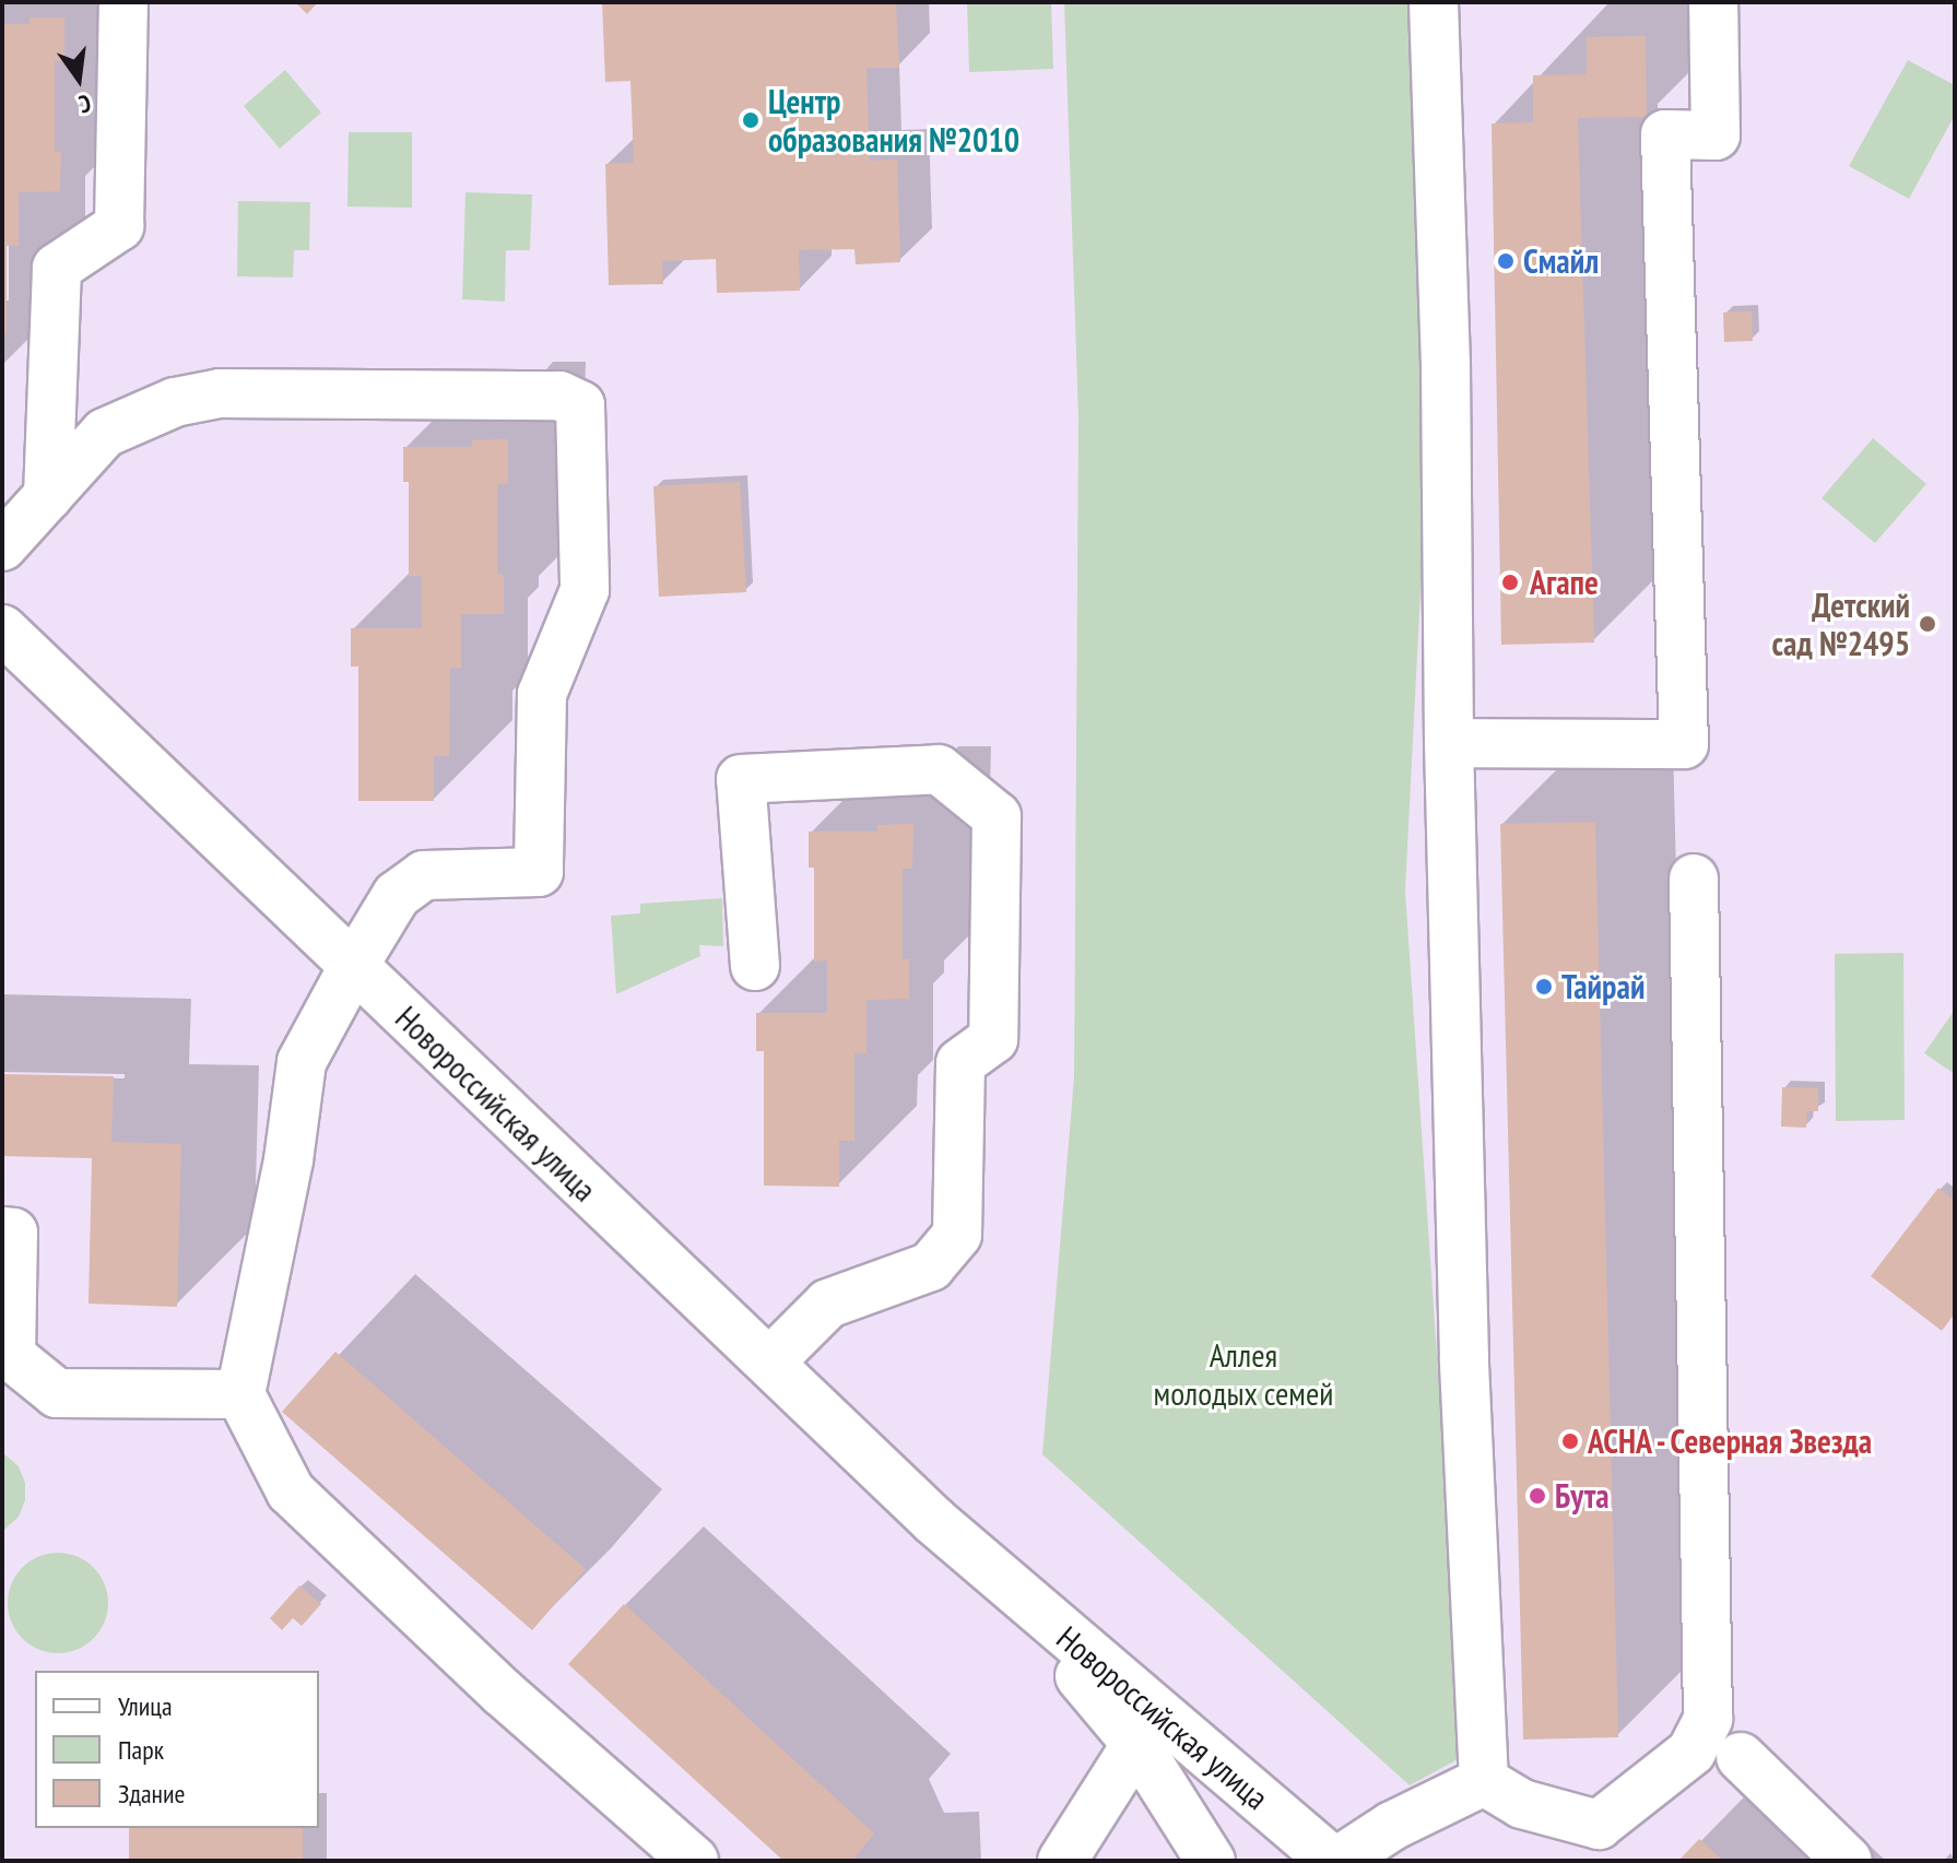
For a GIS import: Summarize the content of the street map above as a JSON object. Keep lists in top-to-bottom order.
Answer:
{
  "streets": {
    "street": ["Новороссийская улица"]
  },
  "parks": ["Аллея молодых семей"],
  "places": [
    "Центр образования №2010",
    "Смайл",
    "Агапе",
    "Детский сад №2495",
    "Тайрай",
    "АСНА - Северная Звезда",
    "Бута"
  ],
  "legend": ["Улица", "Парк", "Здание"],
  "north": "bottom"
}
